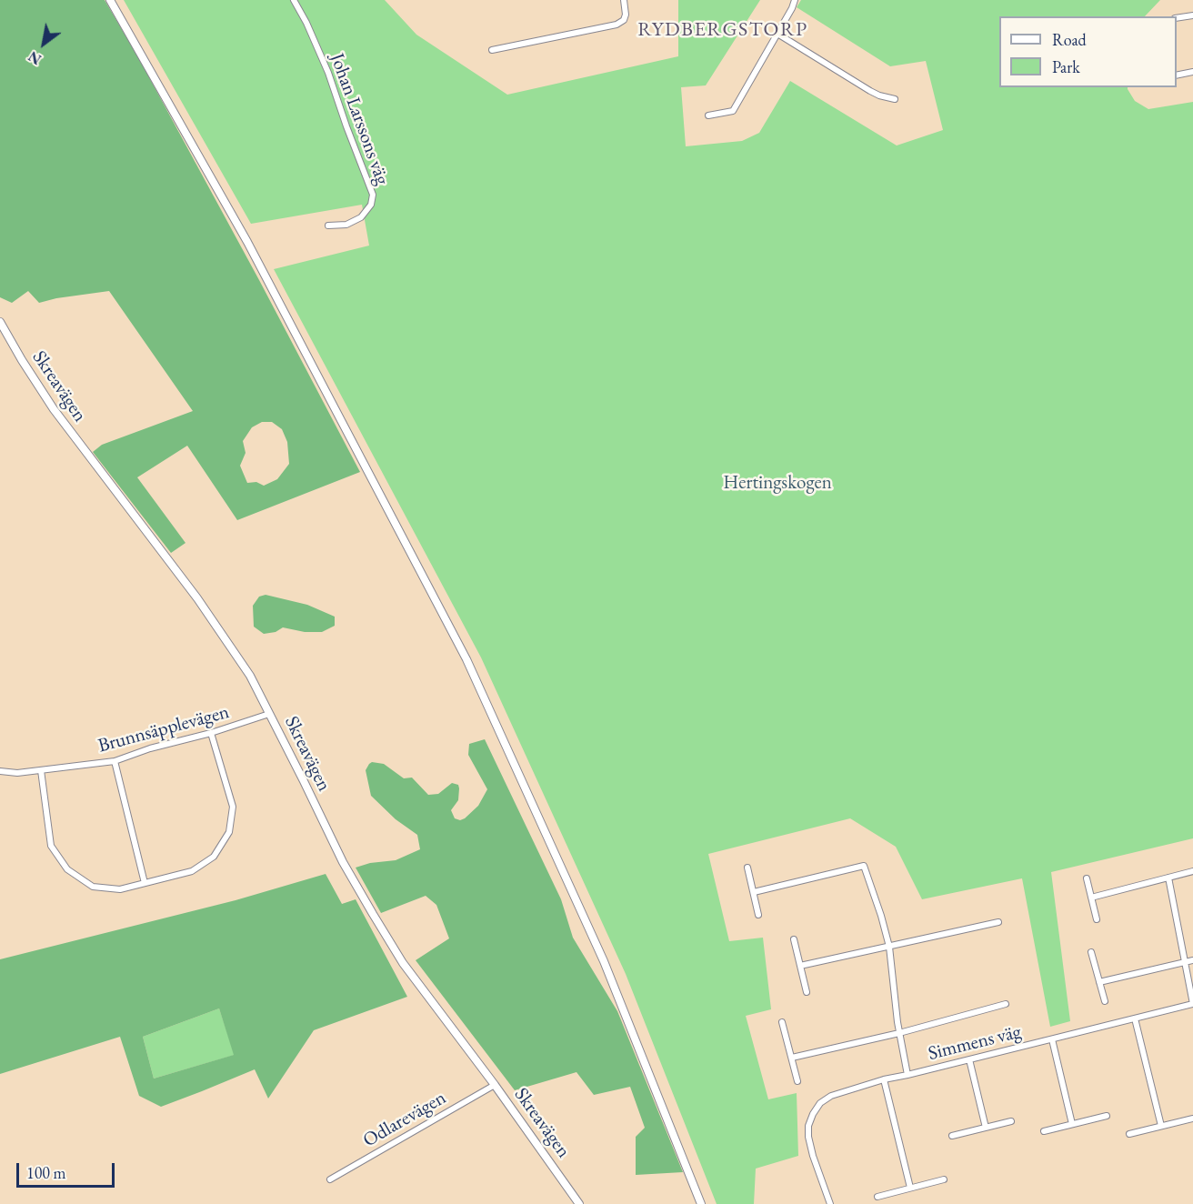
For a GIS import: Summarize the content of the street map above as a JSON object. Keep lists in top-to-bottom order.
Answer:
{
  "streets": {
    "street": [
      "Johan Larssons väg",
      "Skreavägen",
      "Brunnsäpplevägen",
      "Simmens väg",
      "Odlarevägen"
    ]
  },
  "crossings": [
    ["Skreavägen", "Brunnsäpplevägen"],
    ["Skreavägen", "Odlarevägen"]
  ],
  "districts": ["RYDBERGSTORP"],
  "parks": ["Hertingskogen"],
  "legend": ["Road", "Park"],
  "scale_bar": "100 m",
  "north": "bottom left"
}
